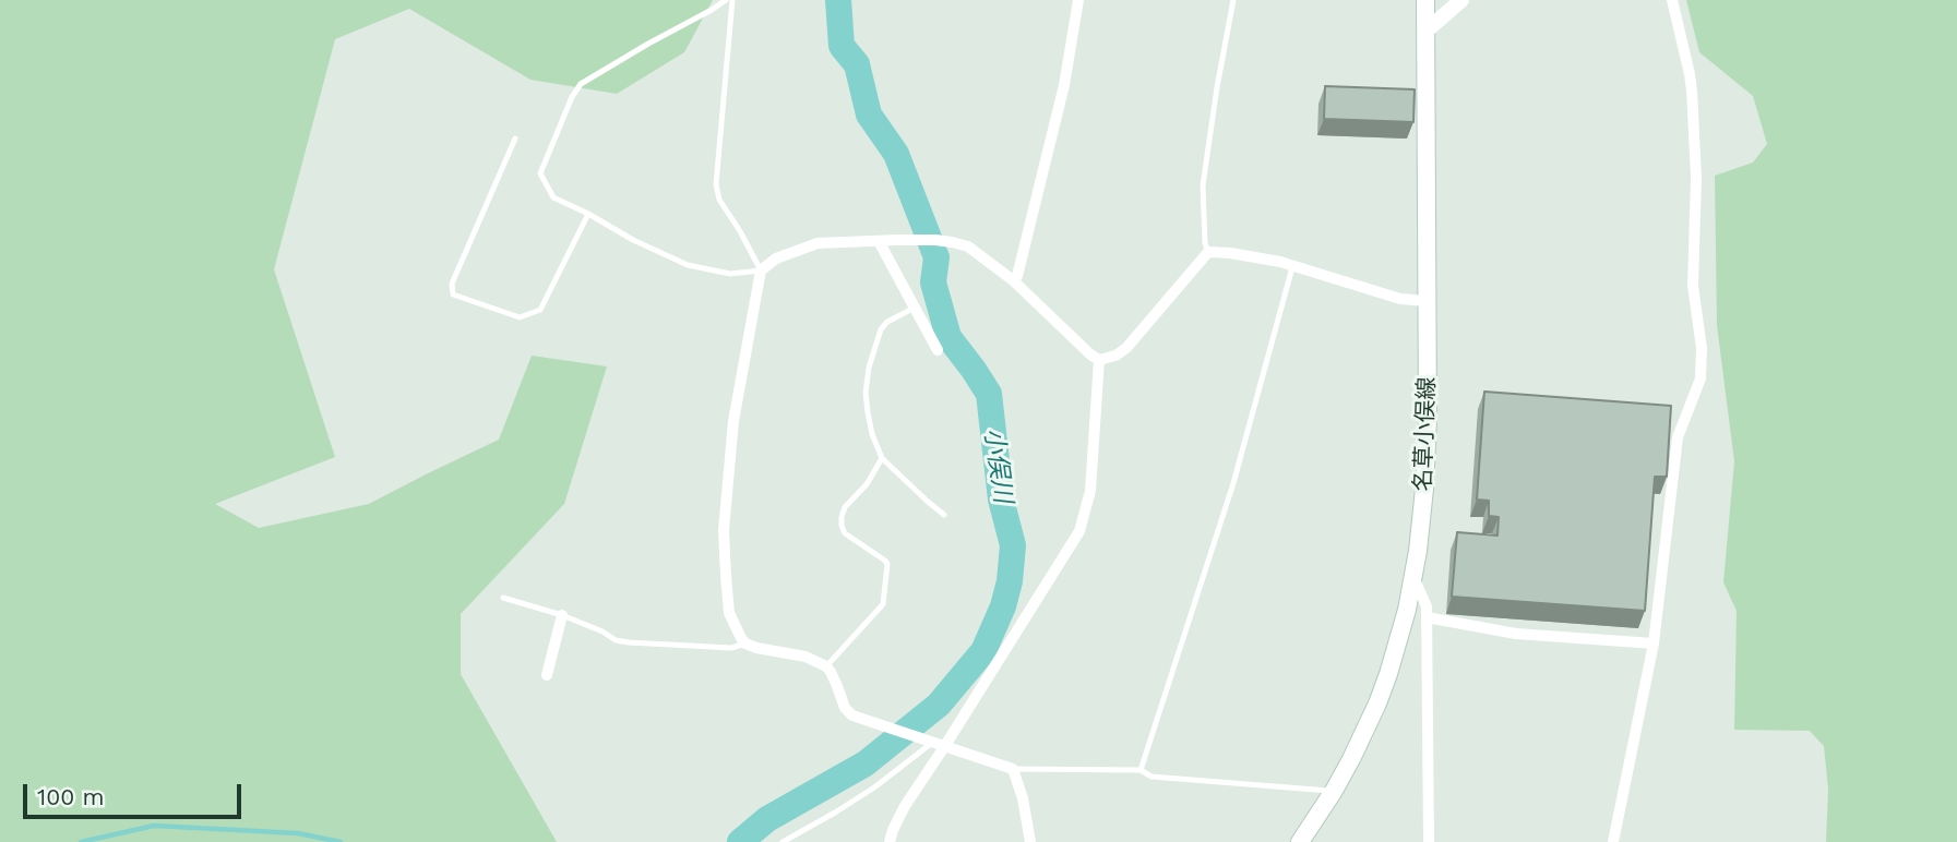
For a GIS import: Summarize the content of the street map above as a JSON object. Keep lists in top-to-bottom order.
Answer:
{
  "streets": {
    "main road": ["名草小俣線"]
  },
  "water": ["小俣川"],
  "scale_bar": "100 m"
}
